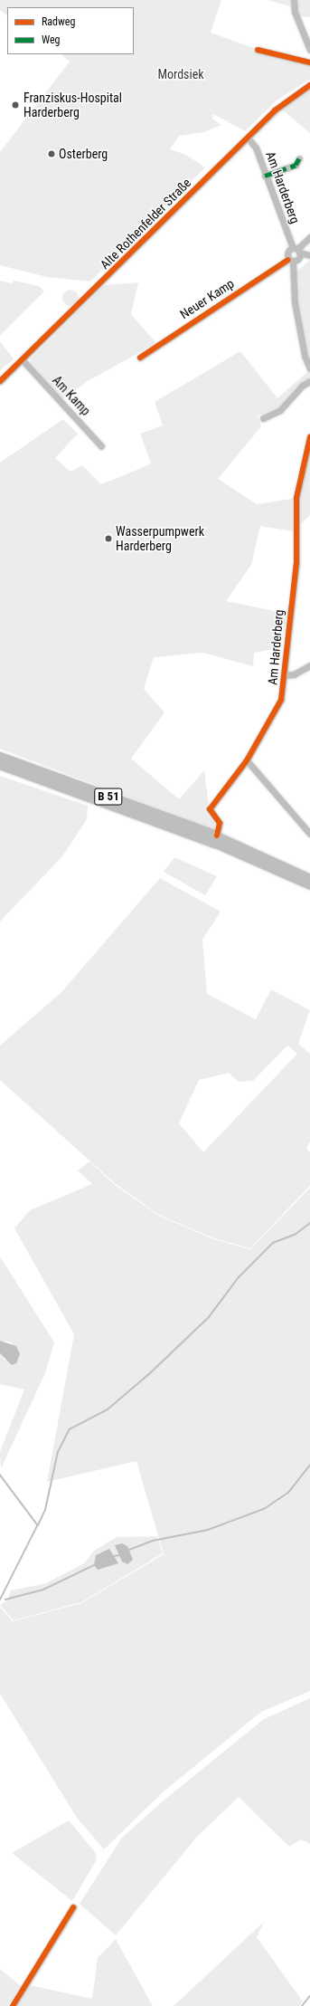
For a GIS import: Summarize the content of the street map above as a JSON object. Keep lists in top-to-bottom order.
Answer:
{
  "streets": {
    "highway": ["B 51"],
    "street": [
      "Am Harderberg",
      "Alte Rothenfelder Straße",
      "Neuer Kamp",
      "Am Kamp"
    ]
  },
  "crossings": [
    ["Am Harderberg", "Alte Rothenfelder Straße"],
    ["Am Harderberg", "B 51"],
    ["Alte Rothenfelder Straße", "Am Kamp"]
  ],
  "parks": ["Mordsiek"],
  "places": ["Franziskus-Hospital Harderberg", "Osterberg", "Wasserpumpwerk Harderberg"],
  "legend": ["Radweg", "Weg"]
}
